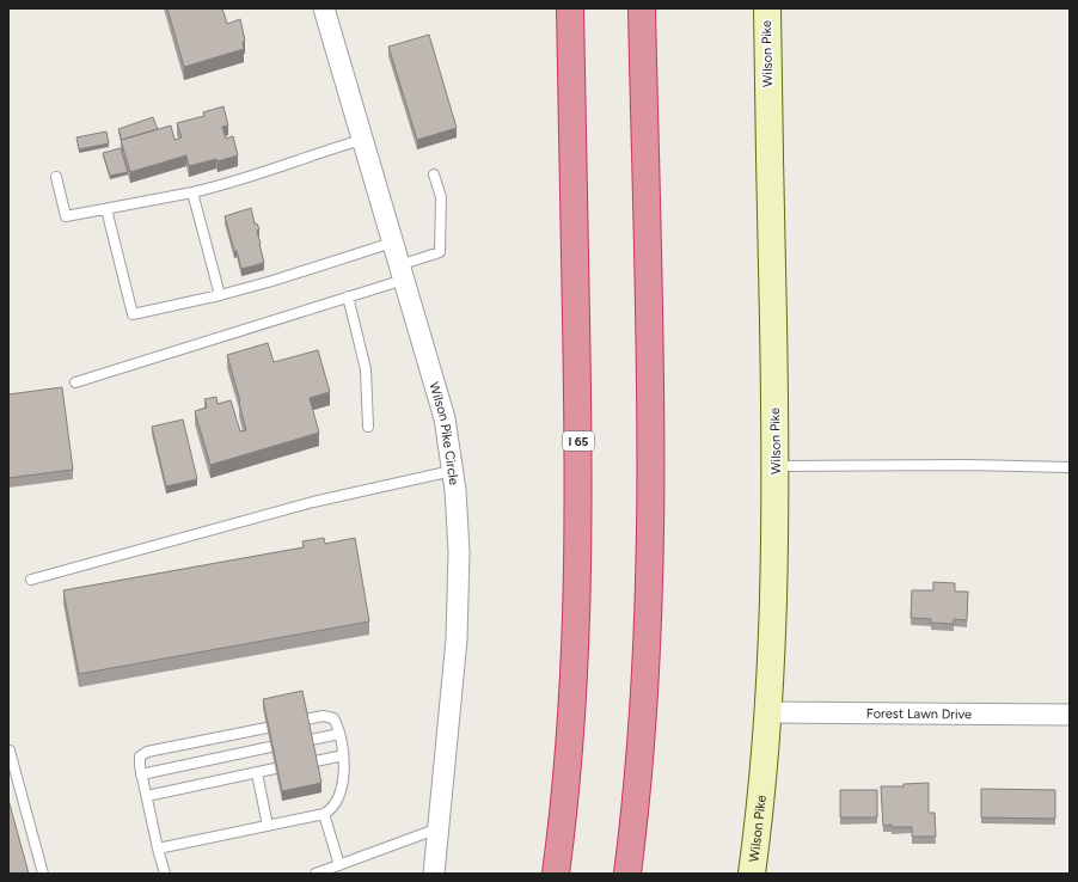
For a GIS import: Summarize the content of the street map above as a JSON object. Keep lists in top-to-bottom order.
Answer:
{
  "streets": {
    "highway": ["I 65"],
    "main road": ["Wilson Pike"],
    "street": ["Wilson Pike Circle", "Forest Lawn Drive"]
  },
  "crossings": [
    ["Wilson Pike", "Forest Lawn Drive"]
  ]
}
